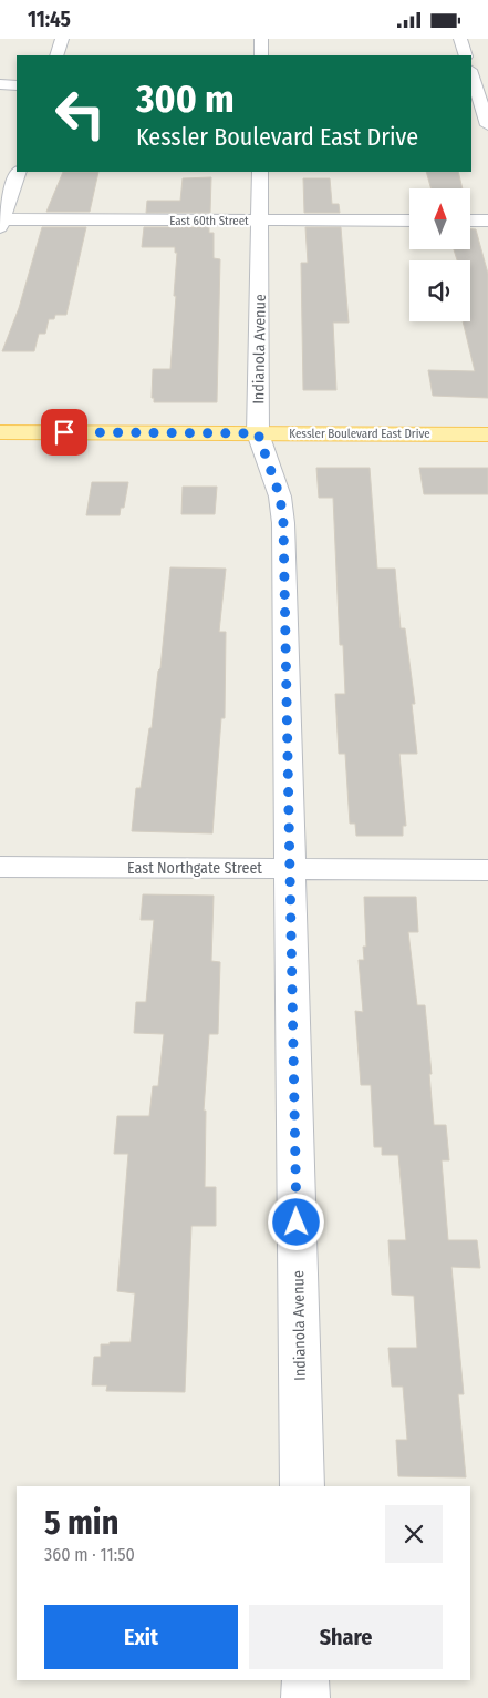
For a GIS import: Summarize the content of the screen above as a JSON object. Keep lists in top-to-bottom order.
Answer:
{
  "streets": {
    "main road": ["Kessler Boulevard East Drive"],
    "street": ["East 60th Street", "Indianola Avenue", "East Northgate Street"]
  },
  "crossings": [
    ["East 60th Street", "Indianola Avenue"],
    ["Indianola Avenue", "Kessler Boulevard East Drive"],
    ["Indianola Avenue", "East Northgate Street"]
  ],
  "north": "top",
  "page": {
    "status": "11:45",
    "turn": ["300 m", "Kessler Boulevard East Drive"],
    "heading": ["5 min", "360 m · 11:50"],
    "buttons": ["Exit", "Share"]
  }
}
